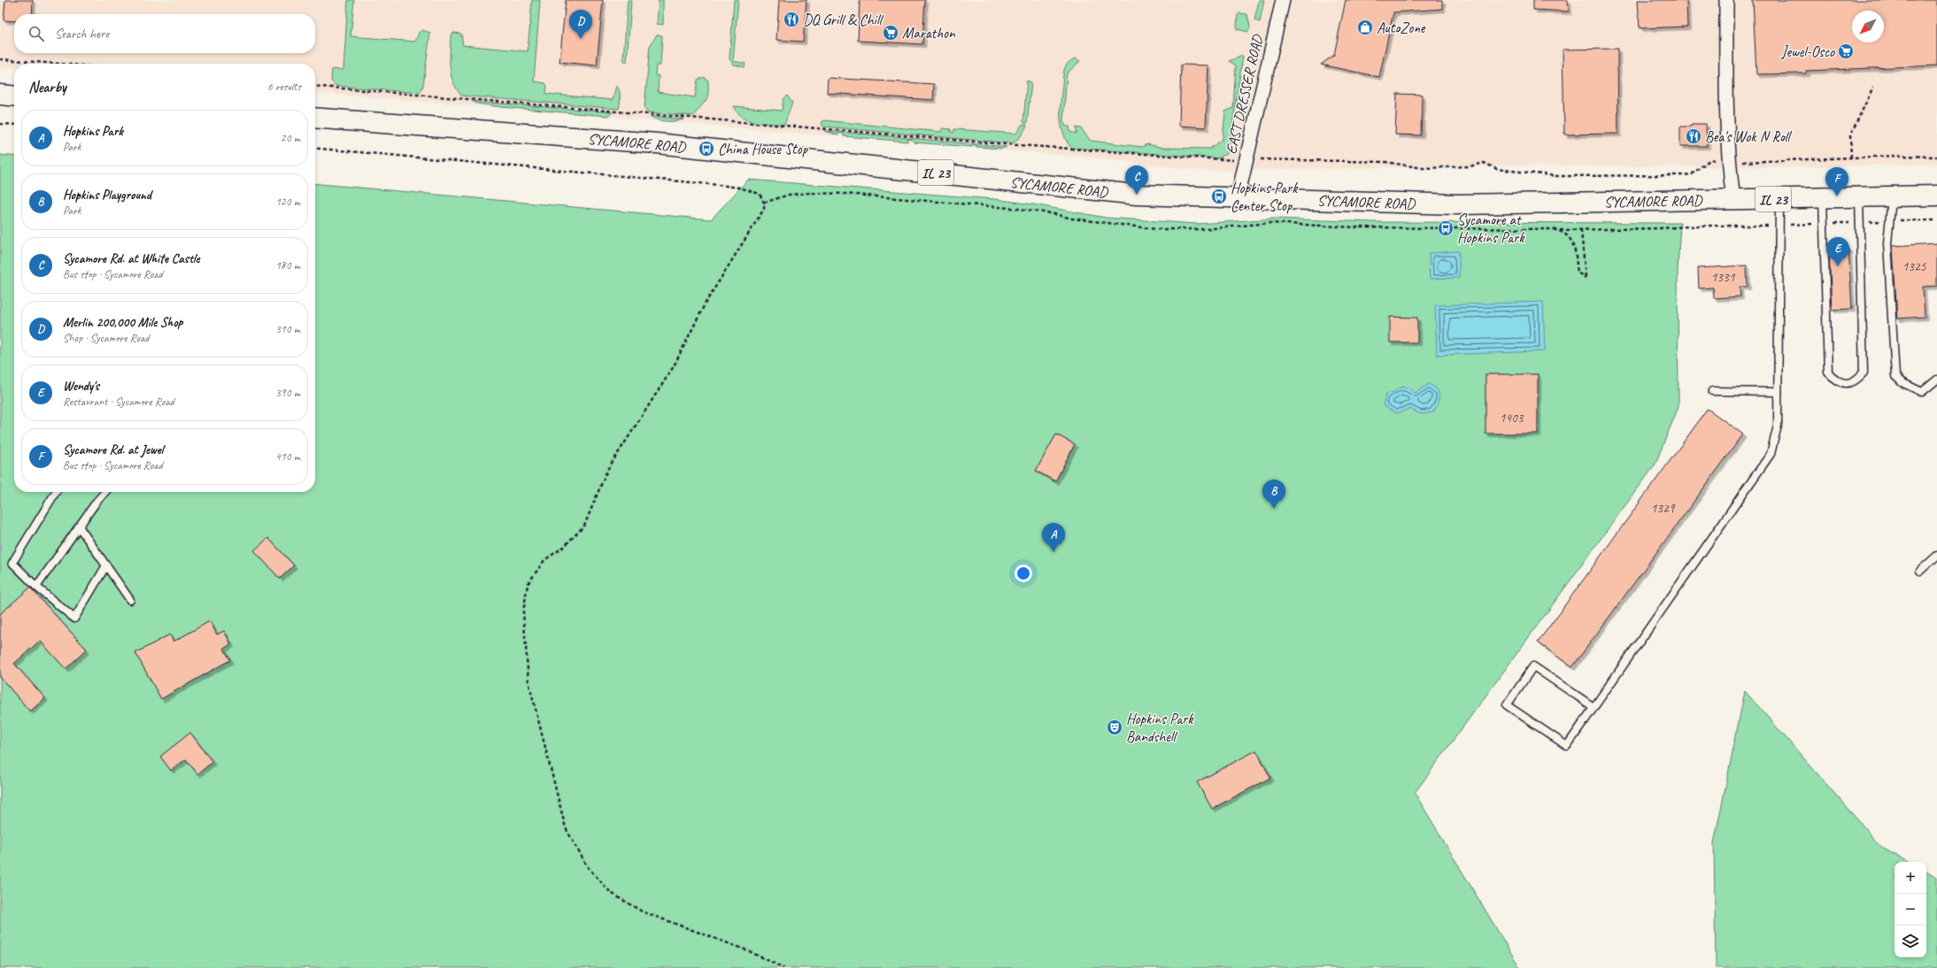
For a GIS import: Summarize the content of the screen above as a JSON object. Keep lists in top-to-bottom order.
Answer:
{
  "streets": {
    "main road": ["SYCAMORE ROAD", "IL 23"],
    "street": ["EAST DRESSER ROAD"]
  },
  "crossings": [
    ["EAST DRESSER ROAD", "SYCAMORE ROAD"]
  ],
  "places": {
    "restaurant": ["DQ Grill & Chill", "Bea's Wok N Roll"],
    "shop": ["AutoZone"],
    "supermarket": ["Marathon", "Jewel-Osco"],
    "bus stop": ["China House Stop", "Hopkins Park Center Stop", "Sycamore at Hopkins Park"],
    "theatre": ["Hopkins Park Bandshell"]
  },
  "house_numbers": [
    "1325",
    "1331",
    "1403",
    "1329"
  ],
  "north": "bottom left",
  "page": {
    "pins": [
      "D",
      "C",
      "F",
      "E",
      "B",
      "A"
    ],
    "search": "Search here",
    "heading": ["Nearby", "6 results"],
    "list": [
      {
        "mark": "A",
        "name": "Hopkins Park",
        "note": "Park",
        "value": "20 m"
      },
      {
        "mark": "B",
        "name": "Hopkins Playground",
        "note": "Park",
        "value": "120 m"
      },
      {
        "mark": "C",
        "name": "Sycamore Rd. at White Castle",
        "note": "Bus stop · Sycamore Road",
        "value": "180 m"
      },
      {
        "mark": "D",
        "name": "Merlin 200,000 Mile Shop",
        "note": "Shop · Sycamore Road",
        "value": "310 m"
      },
      {
        "mark": "E",
        "name": "Wendy's",
        "note": "Restaurant · Sycamore Road",
        "value": "390 m"
      },
      {
        "mark": "F",
        "name": "Sycamore Rd. at Jewel",
        "note": "Bus stop · Sycamore Road",
        "value": "410 m"
      }
    ],
    "map_buttons": ["+", "−"]
  }
}
